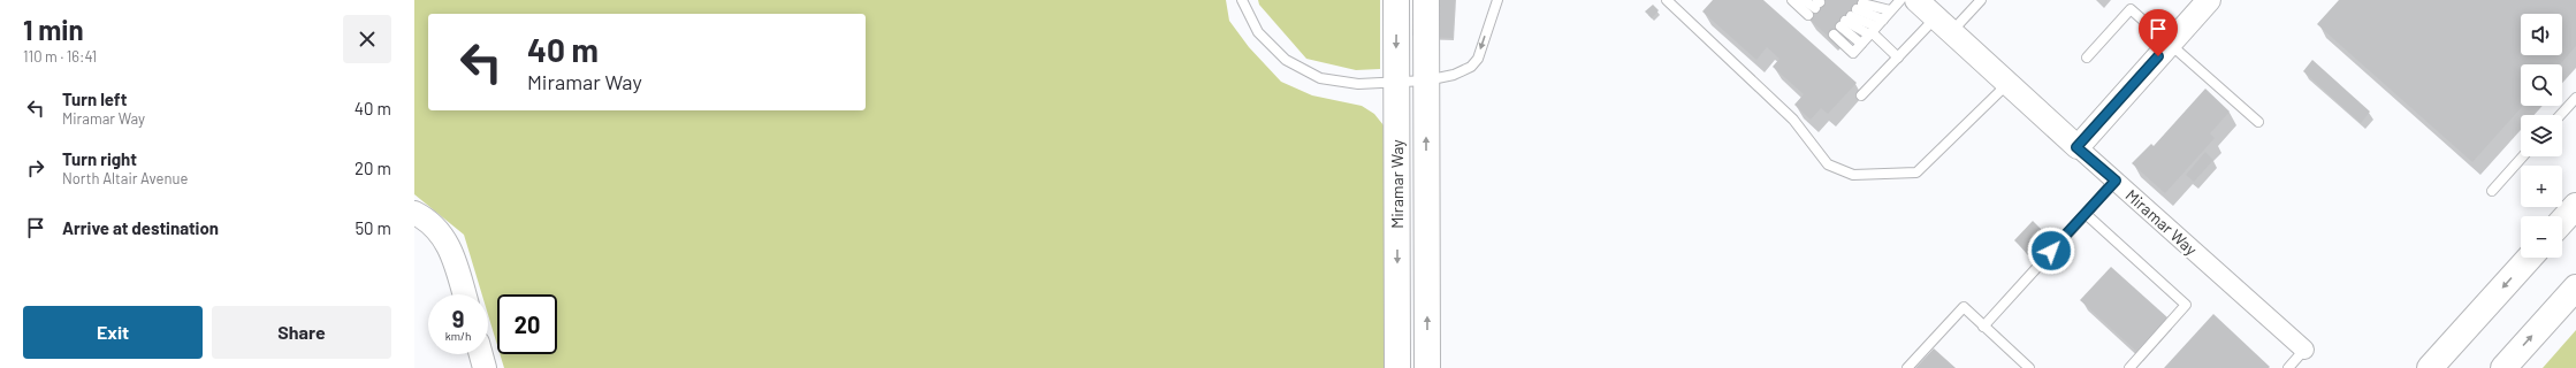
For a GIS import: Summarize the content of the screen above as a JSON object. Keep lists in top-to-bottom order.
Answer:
{
  "streets": {
    "main road": ["Miramar Way"]
  },
  "page": {
    "heading": ["1 min", "110 m · 16:41"],
    "map_buttons": ["+", "−"],
    "turn": ["40 m", "Miramar Way"],
    "list": [
      {
        "name": "Turn left",
        "note": "Miramar Way",
        "value": "40 m"
      },
      {
        "name": "Turn right",
        "note": "North Altair Avenue",
        "value": "20 m"
      },
      {
        "name": "Arrive at destination",
        "value": "50 m"
      }
    ],
    "speed": "9 km/h",
    "limit": "20",
    "buttons": ["Exit", "Share"]
  }
}
